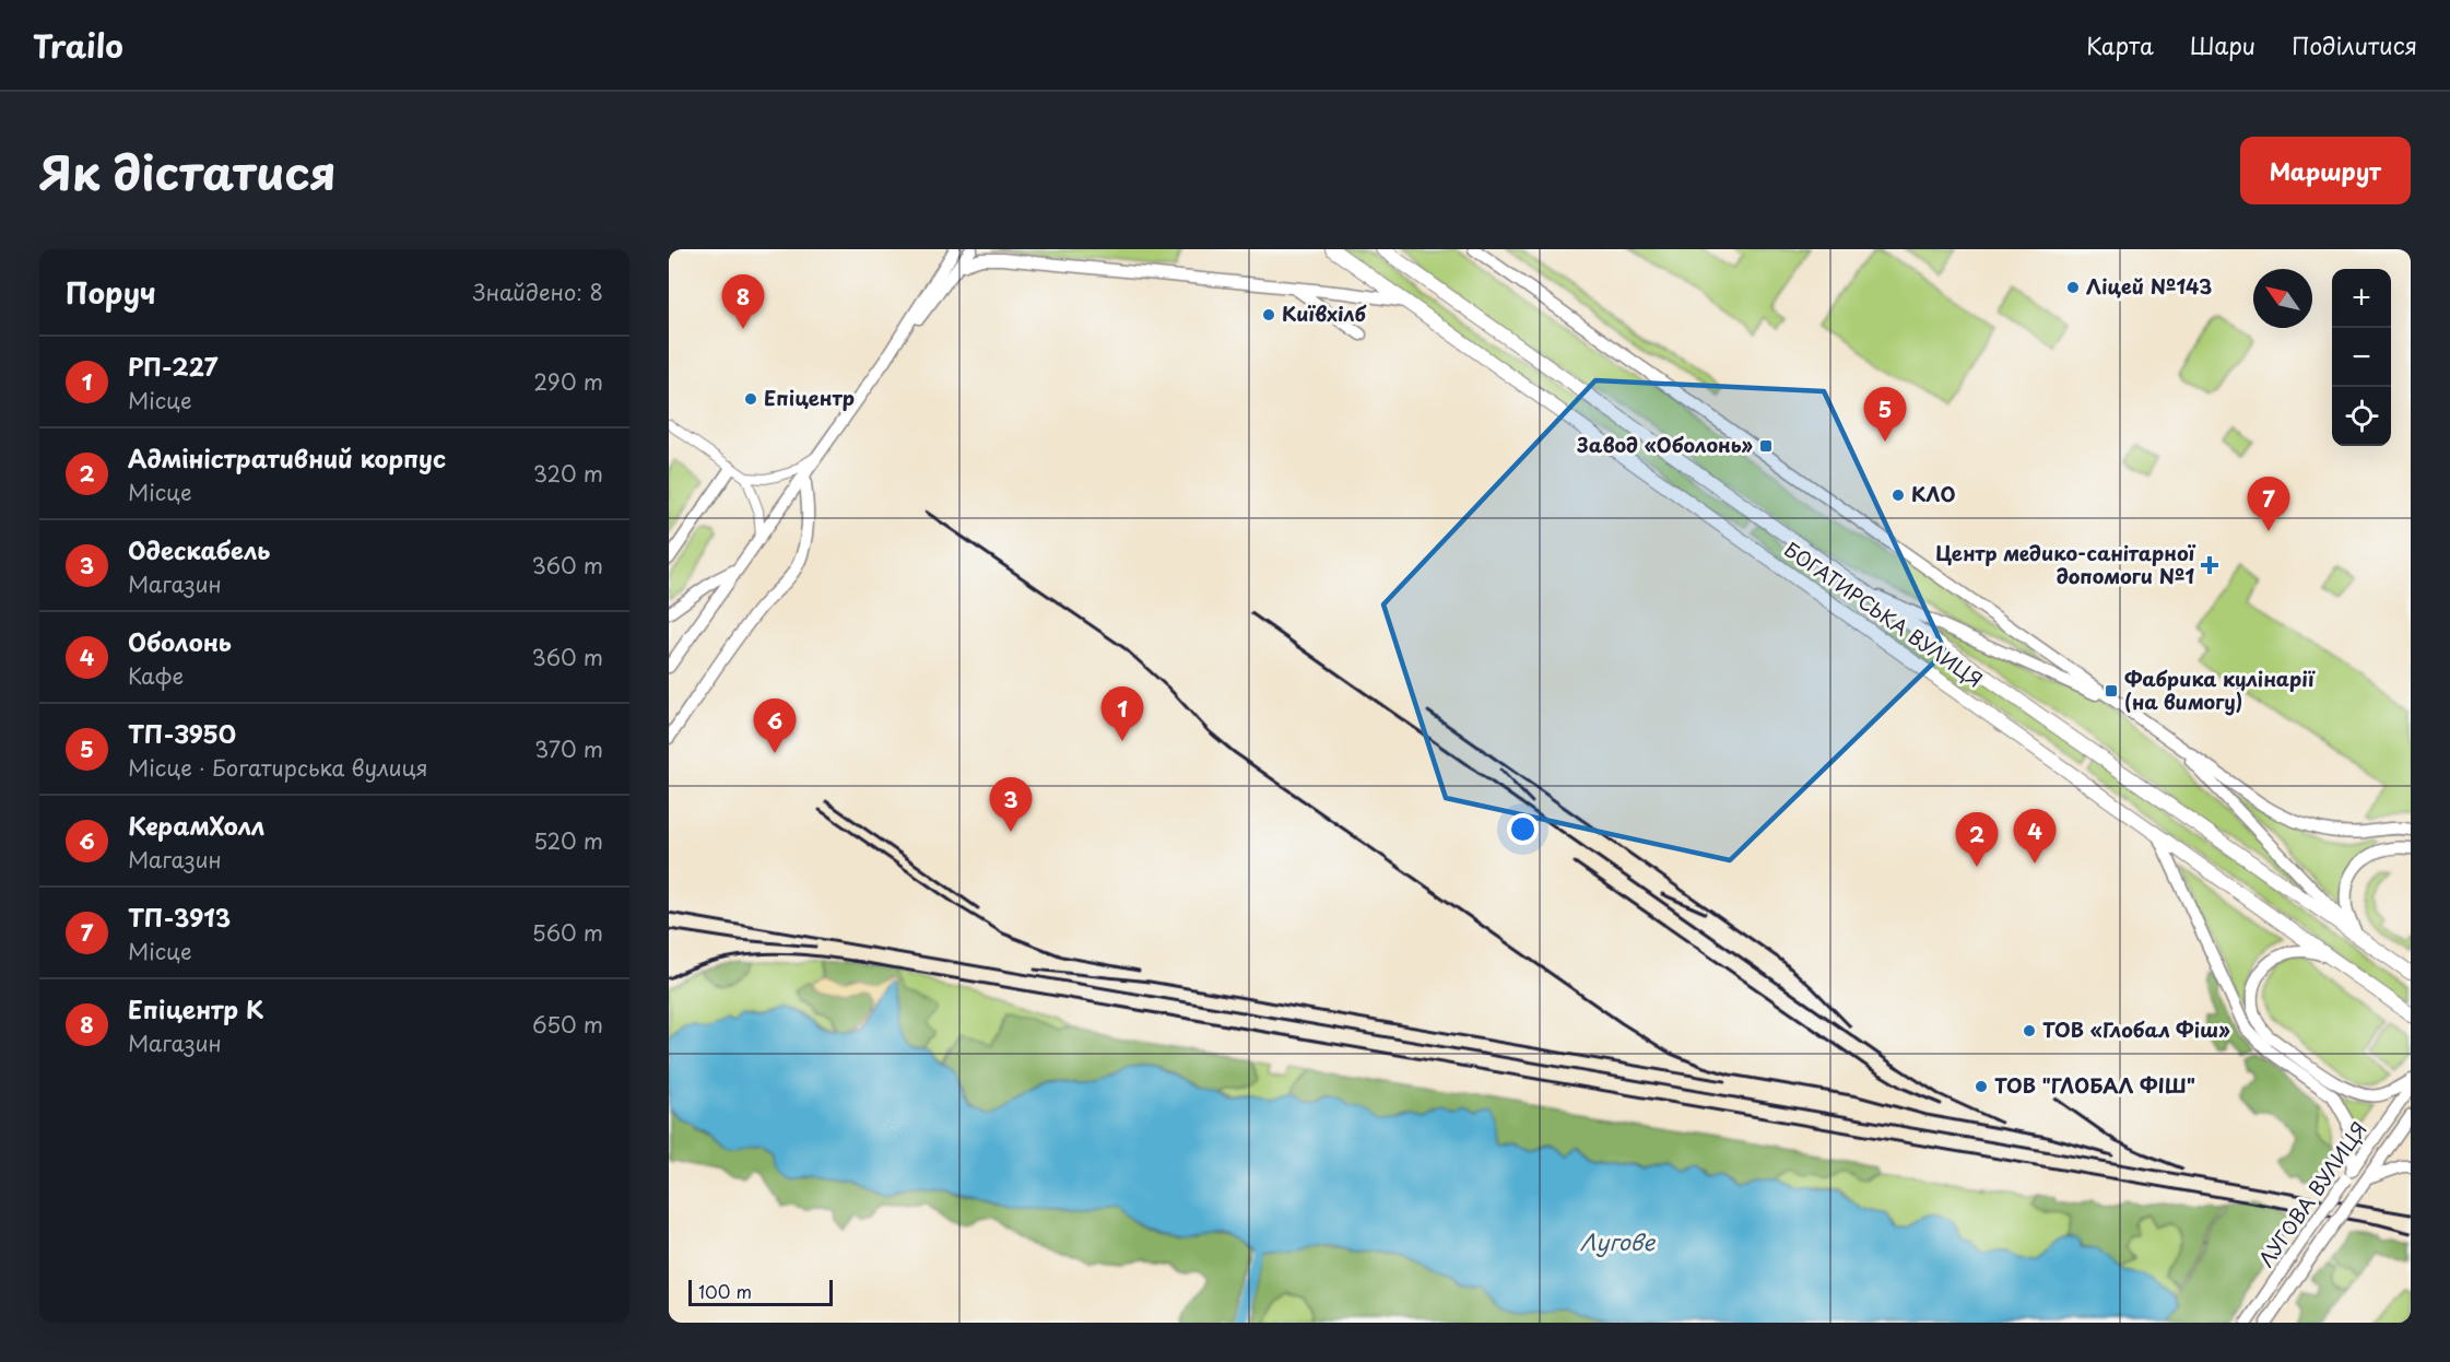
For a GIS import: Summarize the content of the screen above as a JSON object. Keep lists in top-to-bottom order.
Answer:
{
  "streets": {
    "main road": ["БОГАТИРСЬКА ВУЛИЦЯ", "ЛУГОВА ВУЛИЦЯ"]
  },
  "water": ["Лугове"],
  "places": {
    "other": [
      "Ліцей №143",
      "Київхілб",
      "Епіцентр",
      "КЛО",
      "ТОВ «Глобал Фіш»",
      "ТОВ \"ГЛОБАЛ ФІШ\""
    ],
    "transit": ["Завод «Оболонь»", "Фабрика кулінарії (на вимогу)"],
    "health": ["Центр медико-санітарної допомоги №1"]
  },
  "scale_bar": "100 m",
  "north": "top left",
  "page": {
    "header": "Trailo",
    "nav": ["Карта", "Шари", "Поділитися"],
    "title": "Як дістатися",
    "buttons": "Маршрут",
    "heading": ["Поруч", "Знайдено: 8"],
    "map_buttons": ["+", "−"],
    "pins": [
      "8",
      "5",
      "7",
      "1",
      "6",
      "3",
      "4",
      "2"
    ],
    "list": [
      {
        "mark": "1",
        "name": "РП-227",
        "note": "Місце",
        "value": "290 m"
      },
      {
        "mark": "2",
        "name": "Адміністративний корпус",
        "note": "Місце",
        "value": "320 m"
      },
      {
        "mark": "3",
        "name": "Одескабель",
        "note": "Магазин",
        "value": "360 m"
      },
      {
        "mark": "4",
        "name": "Оболонь",
        "note": "Кафе",
        "value": "360 m"
      },
      {
        "mark": "5",
        "name": "ТП-3950",
        "note": "Місце · Богатирська вулиця",
        "value": "370 m"
      },
      {
        "mark": "6",
        "name": "КерамХолл",
        "note": "Магазин",
        "value": "520 m"
      },
      {
        "mark": "7",
        "name": "ТП-3913",
        "note": "Місце",
        "value": "560 m"
      },
      {
        "mark": "8",
        "name": "Епіцентр К",
        "note": "Магазин",
        "value": "650 m"
      }
    ],
    "scale": "100 m"
  }
}
